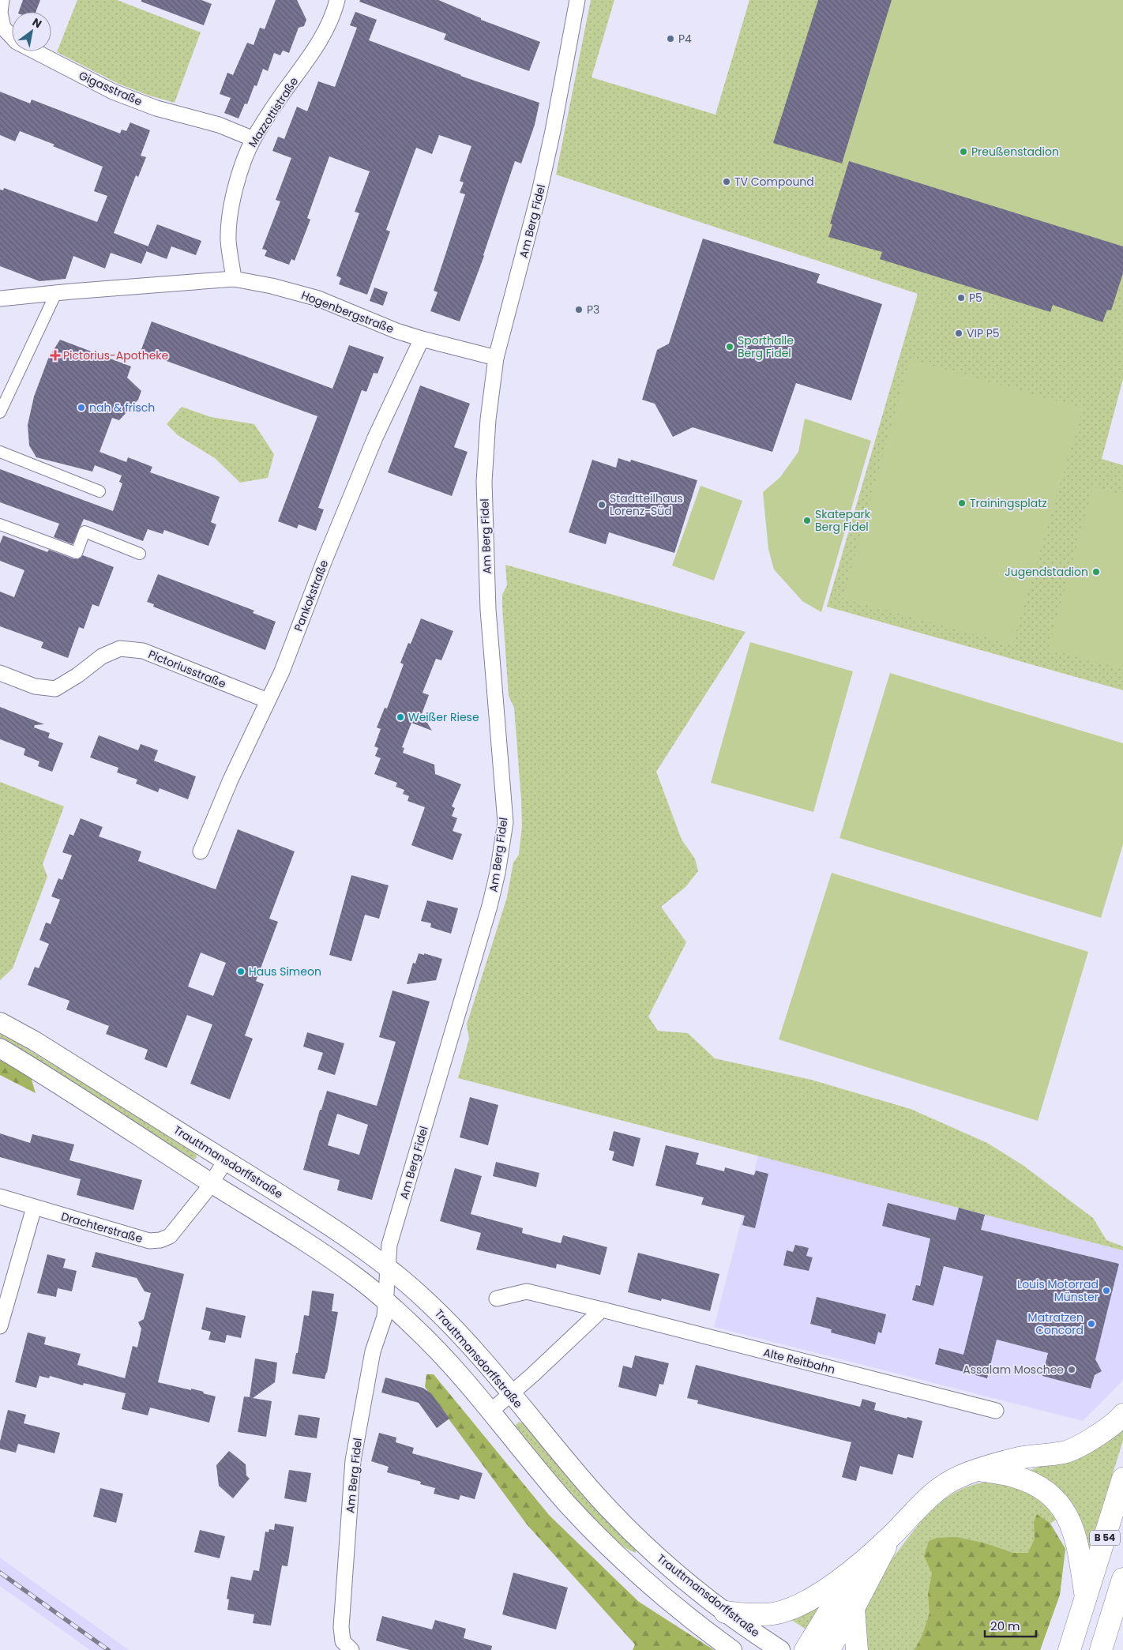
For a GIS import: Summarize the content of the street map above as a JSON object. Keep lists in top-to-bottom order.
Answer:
{
  "streets": {
    "main road": ["B 54"],
    "street": [
      "Gigasstraße",
      "Mazzottistraße",
      "Am Berg Fidel",
      "Hogenbergstraße",
      "Pankokstraße",
      "Pictoriusstraße",
      "Trauttmansdorffstraße",
      "Drachterstraße",
      "Alte Reitbahn"
    ]
  },
  "crossings": [
    ["Gigasstraße", "Mazzottistraße"],
    ["Mazzottistraße", "Hogenbergstraße"],
    ["Am Berg Fidel", "Hogenbergstraße"],
    ["Am Berg Fidel", "Trauttmansdorffstraße"],
    ["Hogenbergstraße", "Pankokstraße"],
    ["Pankokstraße", "Pictoriusstraße"],
    ["Trauttmansdorffstraße", "Drachterstraße"]
  ],
  "places": {
    "other": [
      "P4",
      "Preußenstadion",
      "TV Compound",
      "P5",
      "P3",
      "VIP P5",
      "Sporthalle Berg Fidel",
      "nah & frisch",
      "Trainingsplatz",
      "Stadtteilhaus Lorenz-Süd",
      "Skatepark Berg Fidel",
      "Jugendstadion",
      "Weißer Riese",
      "Haus Simeon",
      "Louis Motorrad Münster",
      "Matratzen Concord",
      "Assalam Moschee"
    ],
    "health": ["Pictorius-Apotheke"]
  },
  "scale_bar": "20 m",
  "north": "top right"
}
